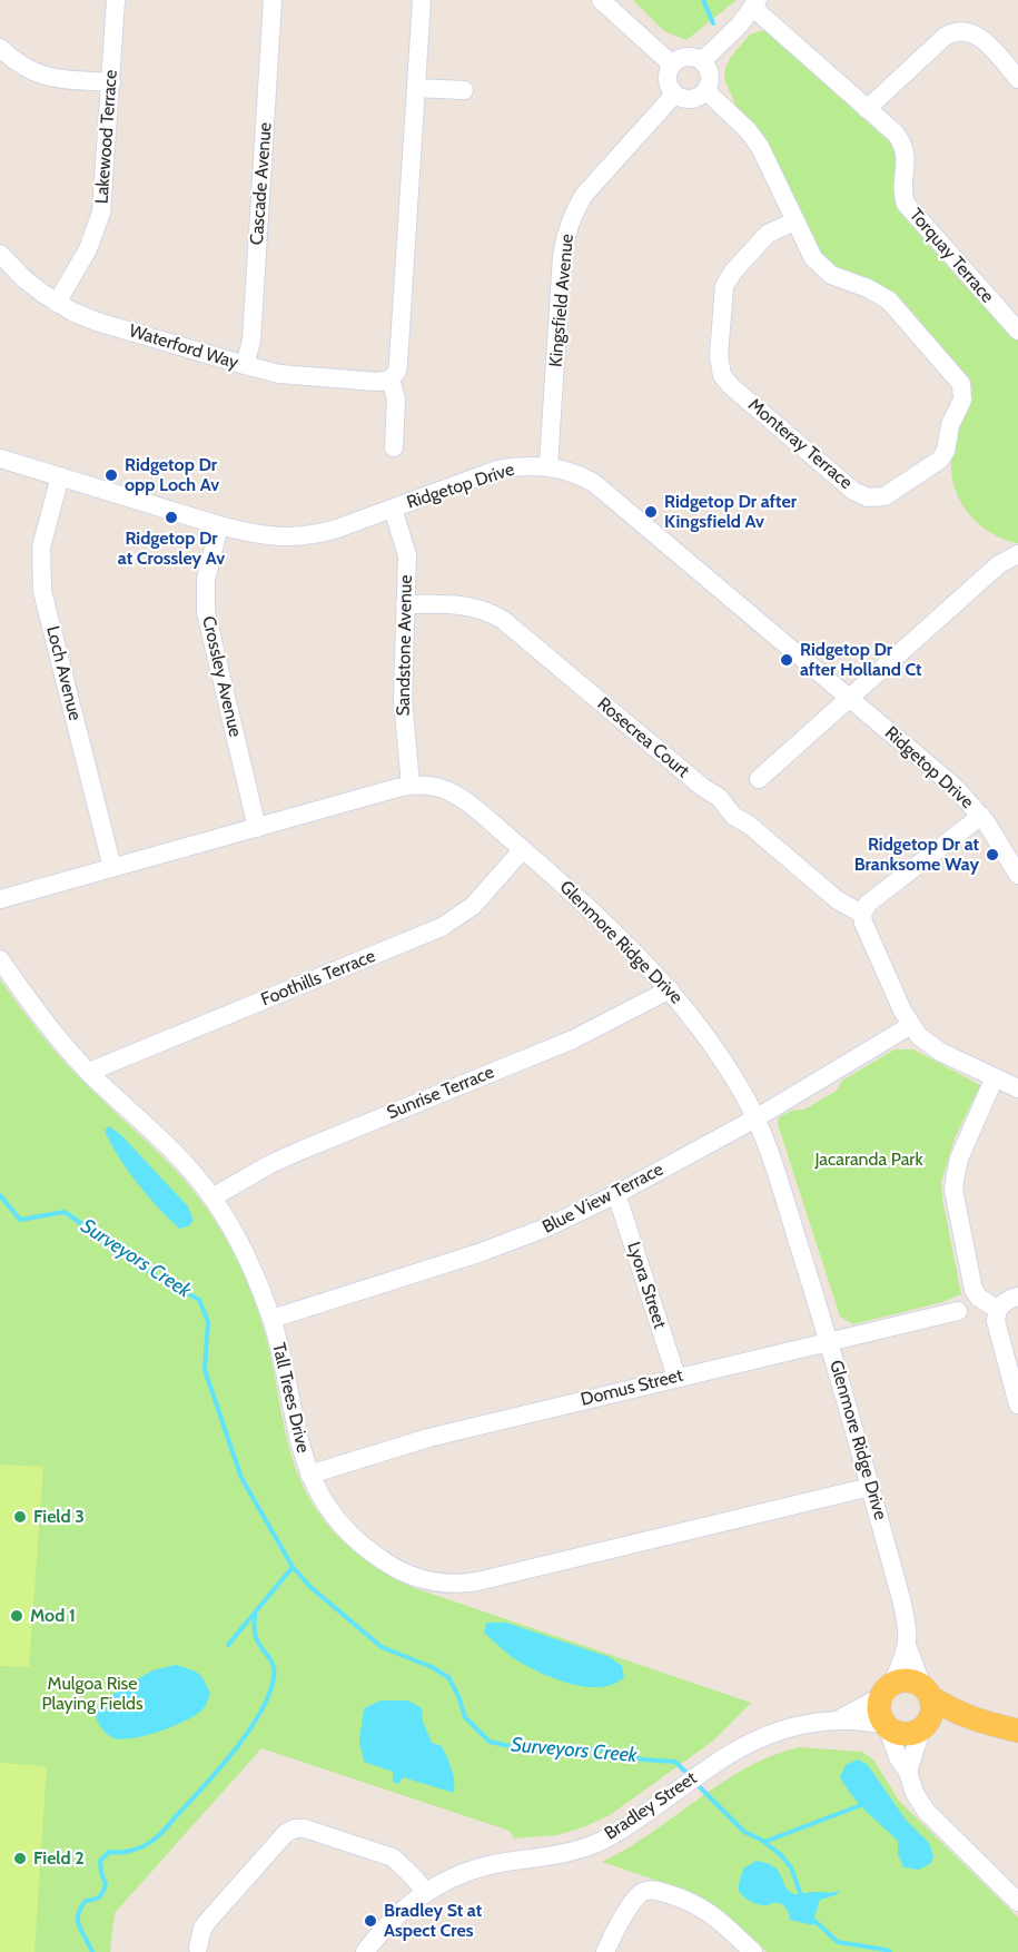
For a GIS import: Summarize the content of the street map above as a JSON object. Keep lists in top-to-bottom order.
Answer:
{
  "streets": {
    "street": [
      "Lakewood Terrace",
      "Cascade Avenue",
      "Torquay Terrace",
      "Kingsfield Avenue",
      "Waterford Way",
      "Monteray Terrace",
      "Ridgetop Drive",
      "Sandstone Avenue",
      "Loch Avenue",
      "Crossley Avenue",
      "Rosecrea Court",
      "Glenmore Ridge Drive",
      "Foothills Terrace",
      "Sunrise Terrace",
      "Blue View Terrace",
      "Lyora Street",
      "Domus Street",
      "Tall Trees Drive",
      "Bradley Street"
    ]
  },
  "crossings": [
    ["Lakewood Terrace", "Waterford Way"],
    ["Cascade Avenue", "Waterford Way"],
    ["Kingsfield Avenue", "Monteray Terrace"],
    ["Kingsfield Avenue", "Ridgetop Drive"],
    ["Ridgetop Drive", "Sandstone Avenue"],
    ["Ridgetop Drive", "Loch Avenue"],
    ["Ridgetop Drive", "Crossley Avenue"],
    ["Sandstone Avenue", "Rosecrea Court"],
    ["Sandstone Avenue", "Glenmore Ridge Drive"],
    ["Loch Avenue", "Glenmore Ridge Drive"],
    ["Crossley Avenue", "Glenmore Ridge Drive"],
    ["Glenmore Ridge Drive", "Foothills Terrace"],
    ["Glenmore Ridge Drive", "Sunrise Terrace"],
    ["Glenmore Ridge Drive", "Blue View Terrace"],
    ["Glenmore Ridge Drive", "Domus Street"],
    ["Glenmore Ridge Drive", "Tall Trees Drive"],
    ["Glenmore Ridge Drive", "Bradley Street"],
    ["Foothills Terrace", "Tall Trees Drive"],
    ["Sunrise Terrace", "Tall Trees Drive"],
    ["Blue View Terrace", "Lyora Street"],
    ["Blue View Terrace", "Tall Trees Drive"],
    ["Lyora Street", "Domus Street"],
    ["Domus Street", "Tall Trees Drive"]
  ],
  "water": ["Surveyors Creek"],
  "parks": ["Jacaranda Park", "Mulgoa Rise Playing Fields"],
  "places": [
    "Ridgetop Dr opp Loch Av",
    "Ridgetop Dr after Kingsfield Av",
    "Ridgetop Dr at Crossley Av",
    "Ridgetop Dr after Holland Ct",
    "Ridgetop Dr at Branksome Way",
    "Field 3",
    "Mod 1",
    "Field 2",
    "Bradley St at Aspect Cres"
  ]
}
